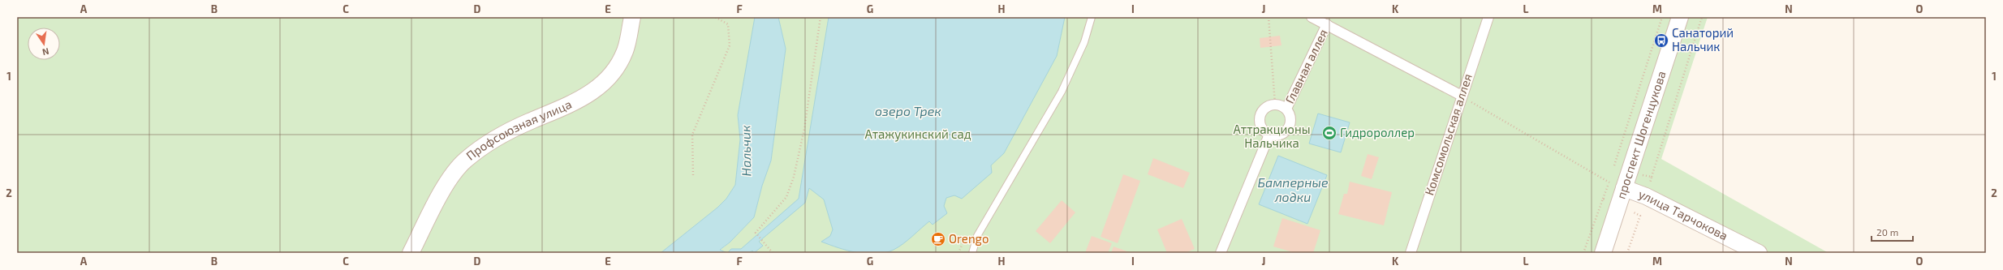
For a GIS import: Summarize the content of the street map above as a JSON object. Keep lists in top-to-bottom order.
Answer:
{
  "streets": {
    "street": [
      "Главная аллея",
      "Профсоюзная улица",
      "Комсомольская аллея",
      "проспект Шогенцукова",
      "улица Тарчокова"
    ]
  },
  "crossings": [
    ["проспект Шогенцукова", "улица Тарчокова"]
  ],
  "water": ["озеро Трек", "Нальчик", "Бамперные лодки"],
  "parks": ["Аттракционы Нальчика", "Атажукинский сад"],
  "places": {
    "bus stop": ["Санаторий Нальчик"],
    "sports": ["Гидророллер"],
    "cafe": ["Orengo"]
  },
  "scale_bar": "20 m",
  "north": "bottom",
  "grid": {
    "columns": [
      "A",
      "B",
      "C",
      "D",
      "E",
      "F",
      "G",
      "H",
      "I",
      "J",
      "K",
      "L",
      "M",
      "N",
      "O"
    ],
    "rows": ["1", "2"]
  }
}
